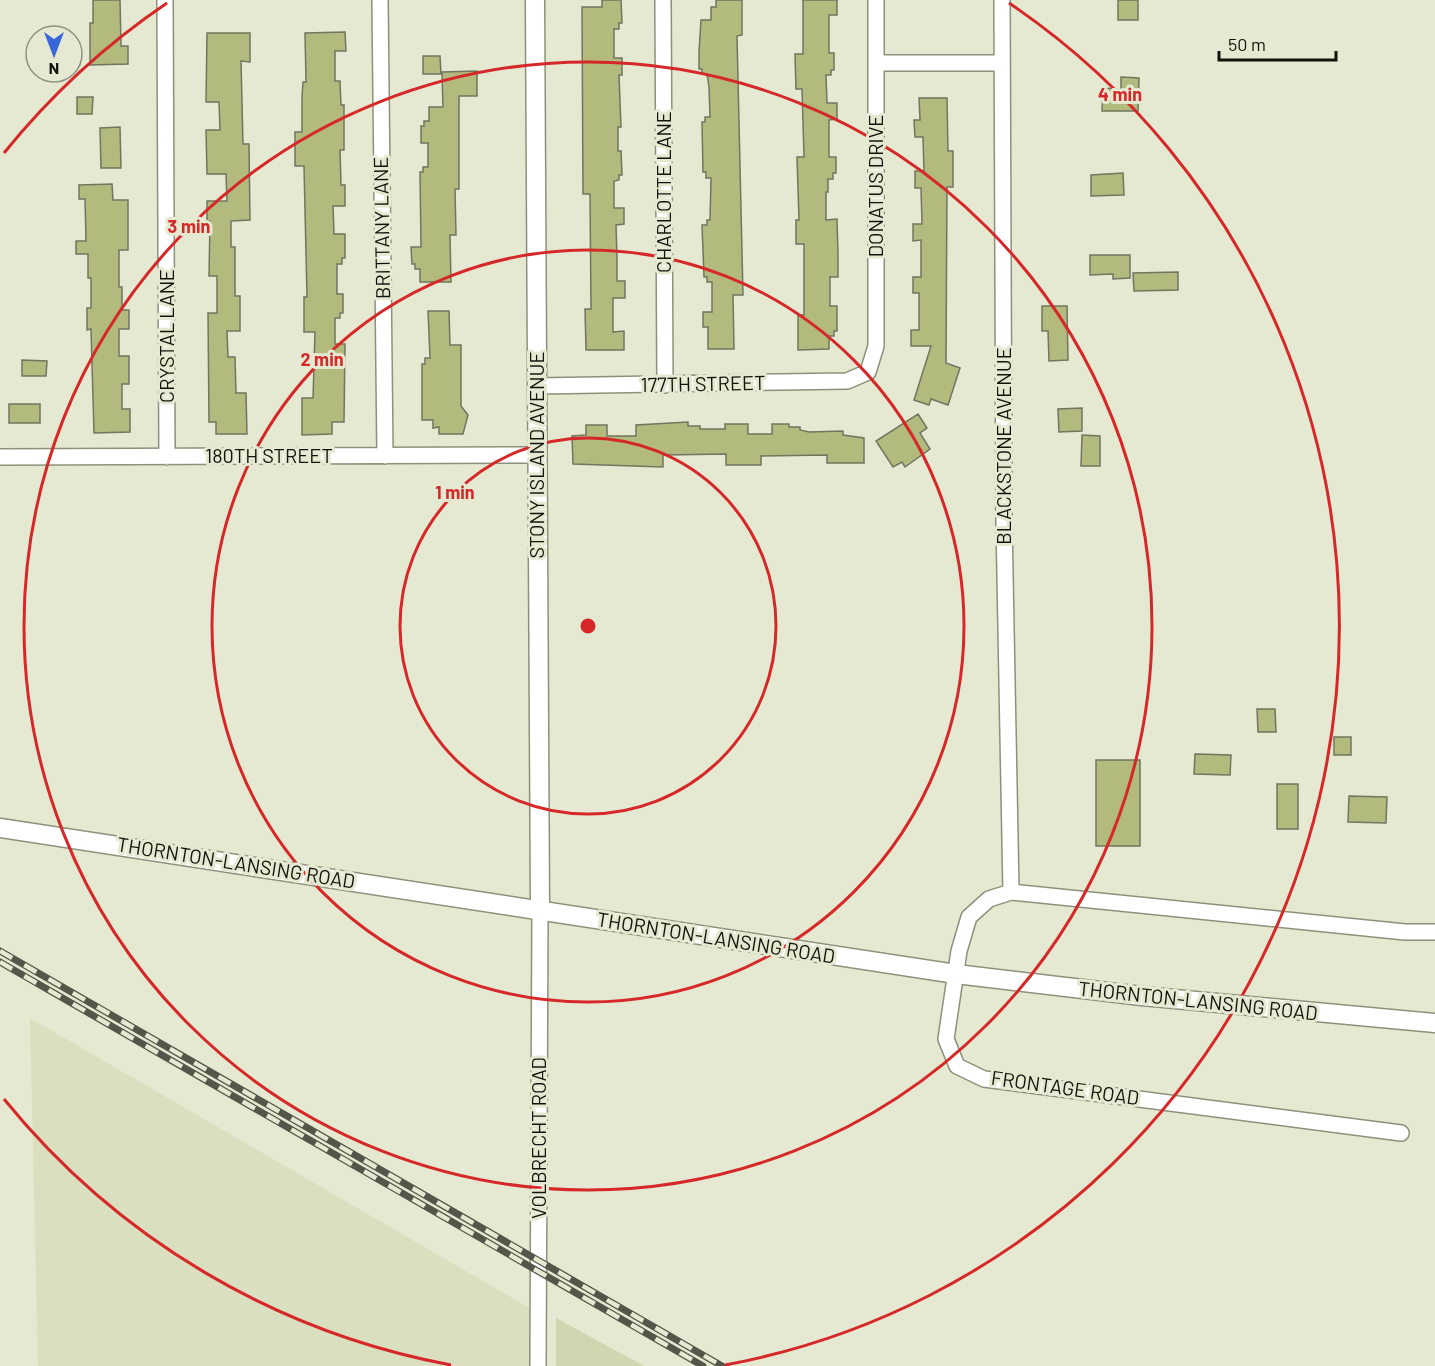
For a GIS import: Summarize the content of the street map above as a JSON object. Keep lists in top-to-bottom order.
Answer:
{
  "streets": {
    "street": [
      "DONATUS DRIVE",
      "CHARLOTTE LANE",
      "BRITTANY LANE",
      "CRYSTAL LANE",
      "177TH STREET",
      "BLACKSTONE AVENUE",
      "STONY ISLAND AVENUE",
      "180TH STREET",
      "THORNTON-LANSING ROAD",
      "FRONTAGE ROAD",
      "VOLBRECHT ROAD"
    ]
  },
  "crossings": [
    ["DONATUS DRIVE", "177TH STREET"],
    ["CHARLOTTE LANE", "177TH STREET"],
    ["BRITTANY LANE", "180TH STREET"],
    ["CRYSTAL LANE", "180TH STREET"],
    ["177TH STREET", "STONY ISLAND AVENUE"],
    ["BLACKSTONE AVENUE", "FRONTAGE ROAD"],
    ["STONY ISLAND AVENUE", "180TH STREET"],
    ["STONY ISLAND AVENUE", "THORNTON-LANSING ROAD"],
    ["STONY ISLAND AVENUE", "VOLBRECHT ROAD"],
    ["THORNTON-LANSING ROAD", "FRONTAGE ROAD"],
    ["THORNTON-LANSING ROAD", "VOLBRECHT ROAD"]
  ],
  "scale_bar": "50 m",
  "north": "bottom",
  "rings": [
    "4 min",
    "3 min",
    "2 min",
    "1 min"
  ]
}
